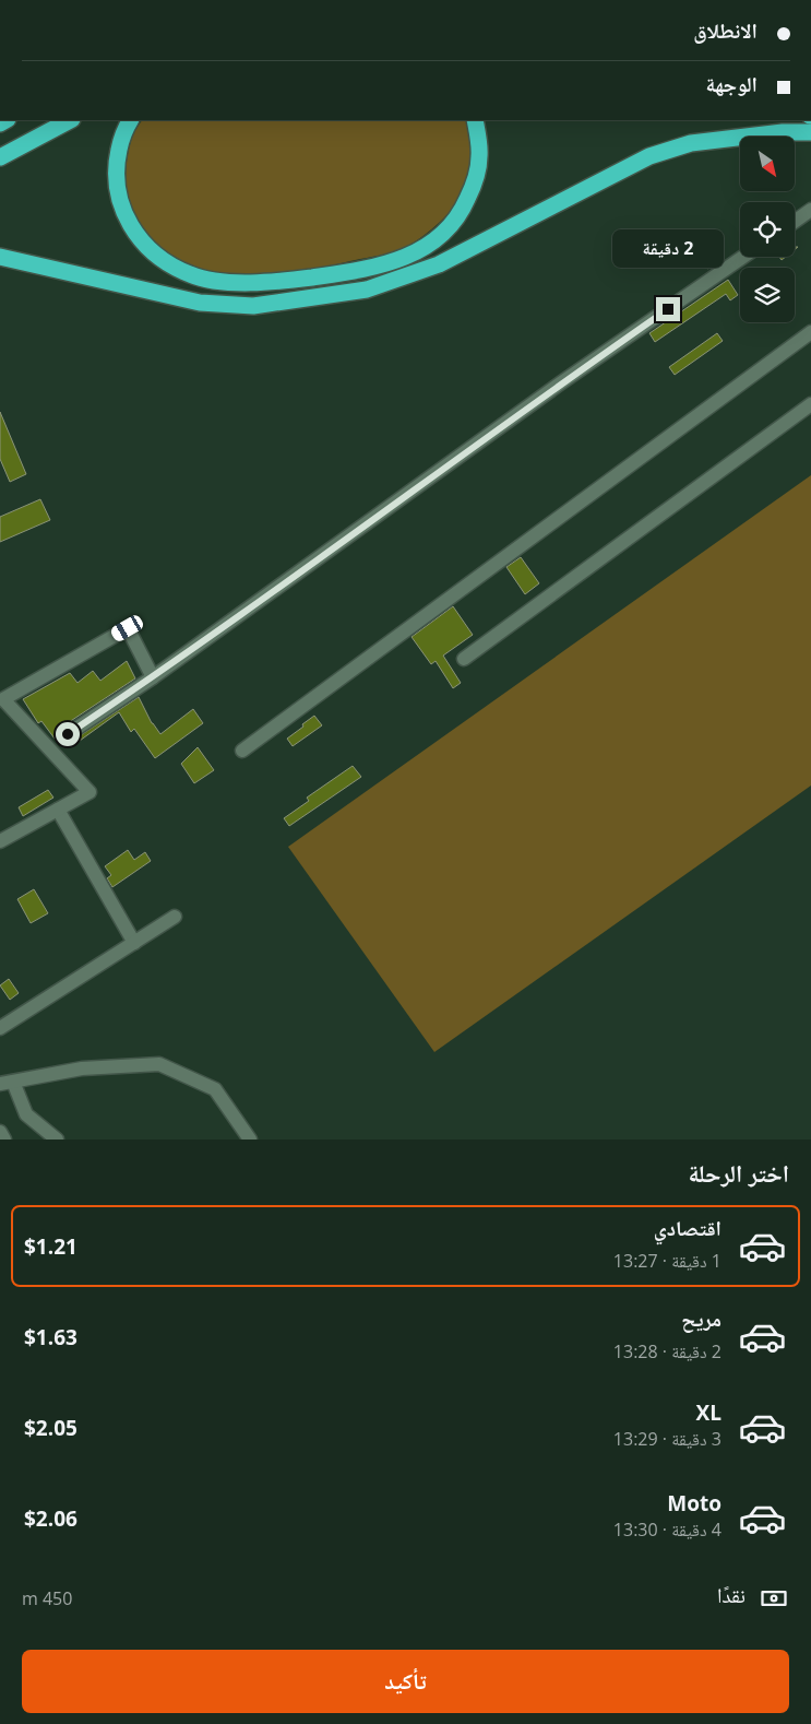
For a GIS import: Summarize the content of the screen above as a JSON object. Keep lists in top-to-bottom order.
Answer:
{
  "north": "bottom right",
  "page": {
    "banner": ["الانطلاق", "الوجهة"],
    "bubble": "2 دقيقة",
    "heading": "اختر الرحلة",
    "list": [
      {
        "name": "اقتصادي",
        "note": "1 دقيقة · 13:27",
        "value": "$1.21"
      },
      {
        "name": "مريح",
        "note": "2 دقيقة · 13:28",
        "value": "$1.63"
      },
      {
        "name": "XL",
        "note": "3 دقيقة · 13:29",
        "value": "$2.05"
      },
      {
        "name": "Moto",
        "note": "4 دقيقة · 13:30",
        "value": "$2.06"
      }
    ],
    "pay": ["نقدًا", "450 m"],
    "buttons": "تأكيد"
  }
}
